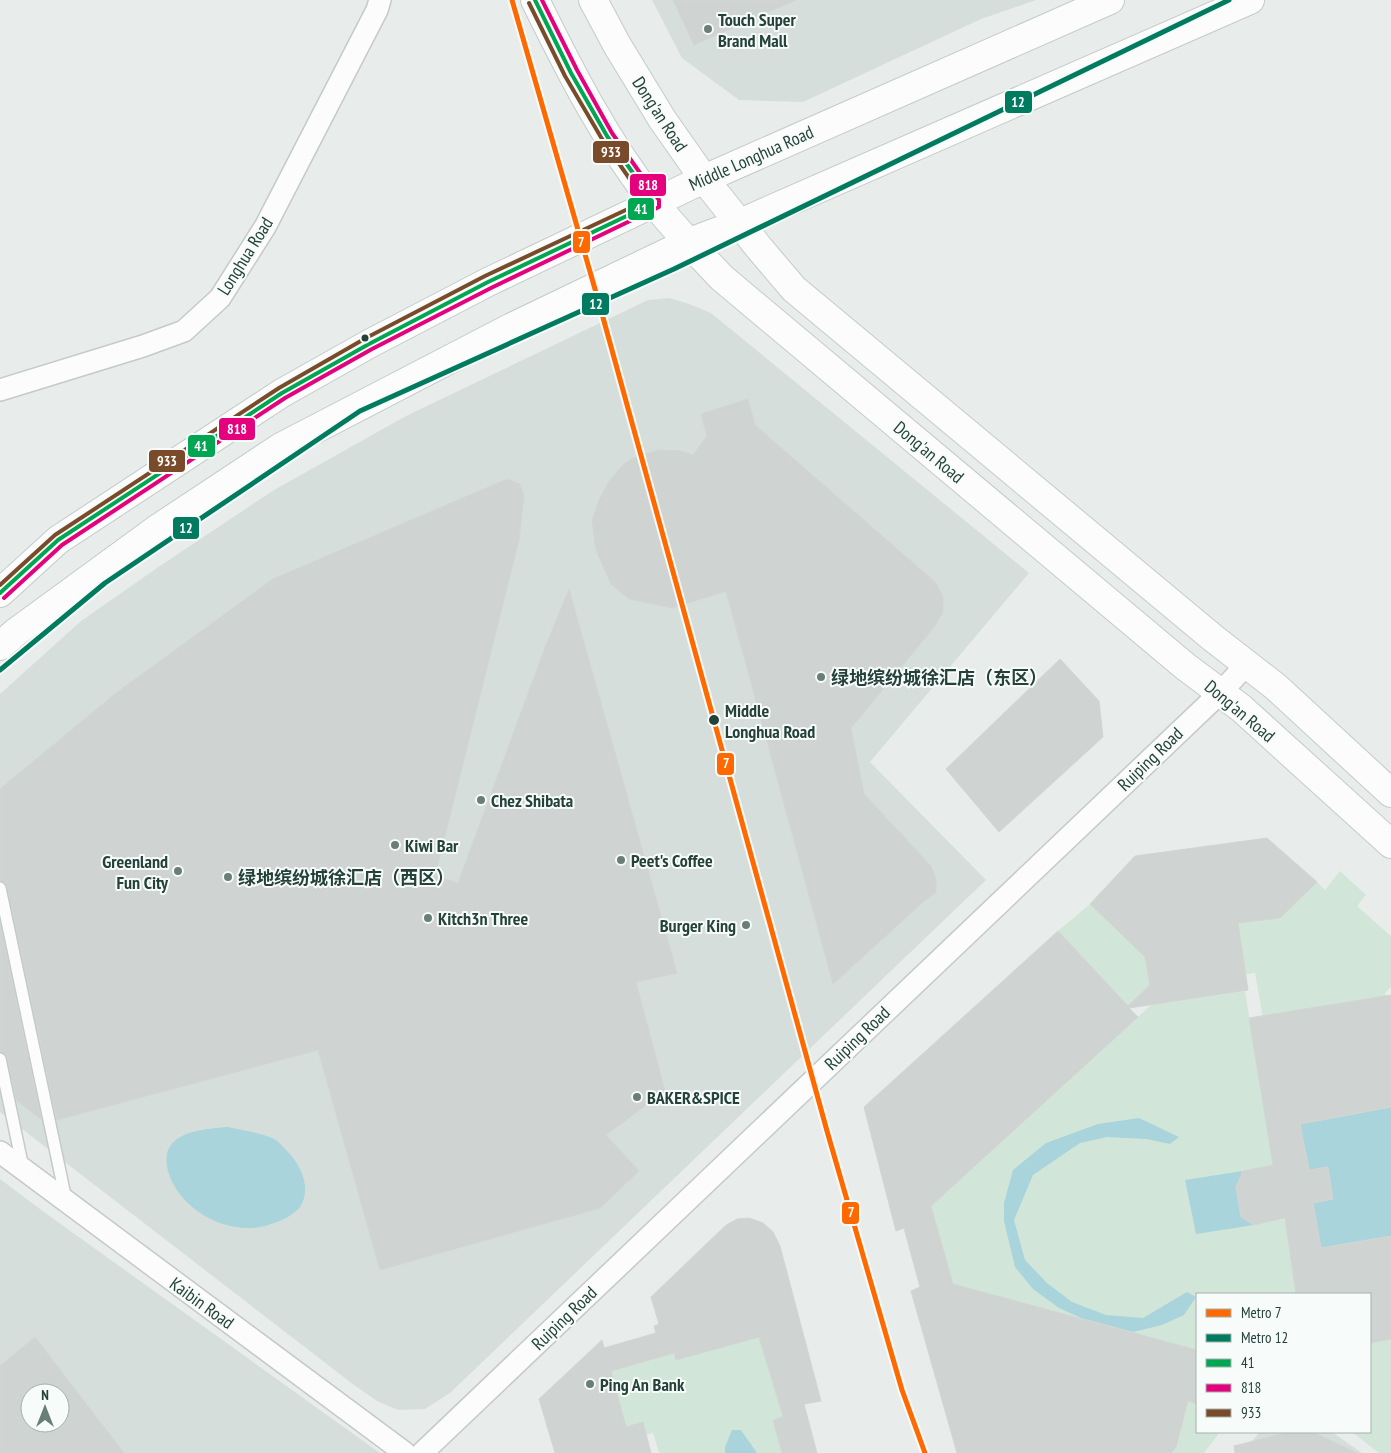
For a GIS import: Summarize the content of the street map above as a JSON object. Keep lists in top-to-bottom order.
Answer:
{
  "streets": {
    "main road": ["Dong'an Road", "Middle Longhua Road"],
    "street": ["Longhua Road", "Ruiping Road", "Kaibin Road"]
  },
  "crossings": [
    ["Dong'an Road", "Middle Longhua Road"],
    ["Dong'an Road", "Ruiping Road"]
  ],
  "places": [
    "Touch Super Brand Mall",
    "绿地缤纷城徐汇店（东区）",
    "Middle Longhua Road",
    "Chez Shibata",
    "Kiwi Bar",
    "Peet's Coffee",
    "Greenland Fun City",
    "绿地缤纷城徐汇店（西区）",
    "Kitch3n Three",
    "Burger King",
    "BAKER&SPICE",
    "Ping An Bank"
  ],
  "lines": [
    "metro line 7",
    "metro line 12",
    "transit line 41",
    "transit line 818",
    "transit line 933"
  ],
  "legend": [
    "Metro 7",
    "Metro 12",
    "41",
    "818",
    "933"
  ],
  "north": "top"
}
